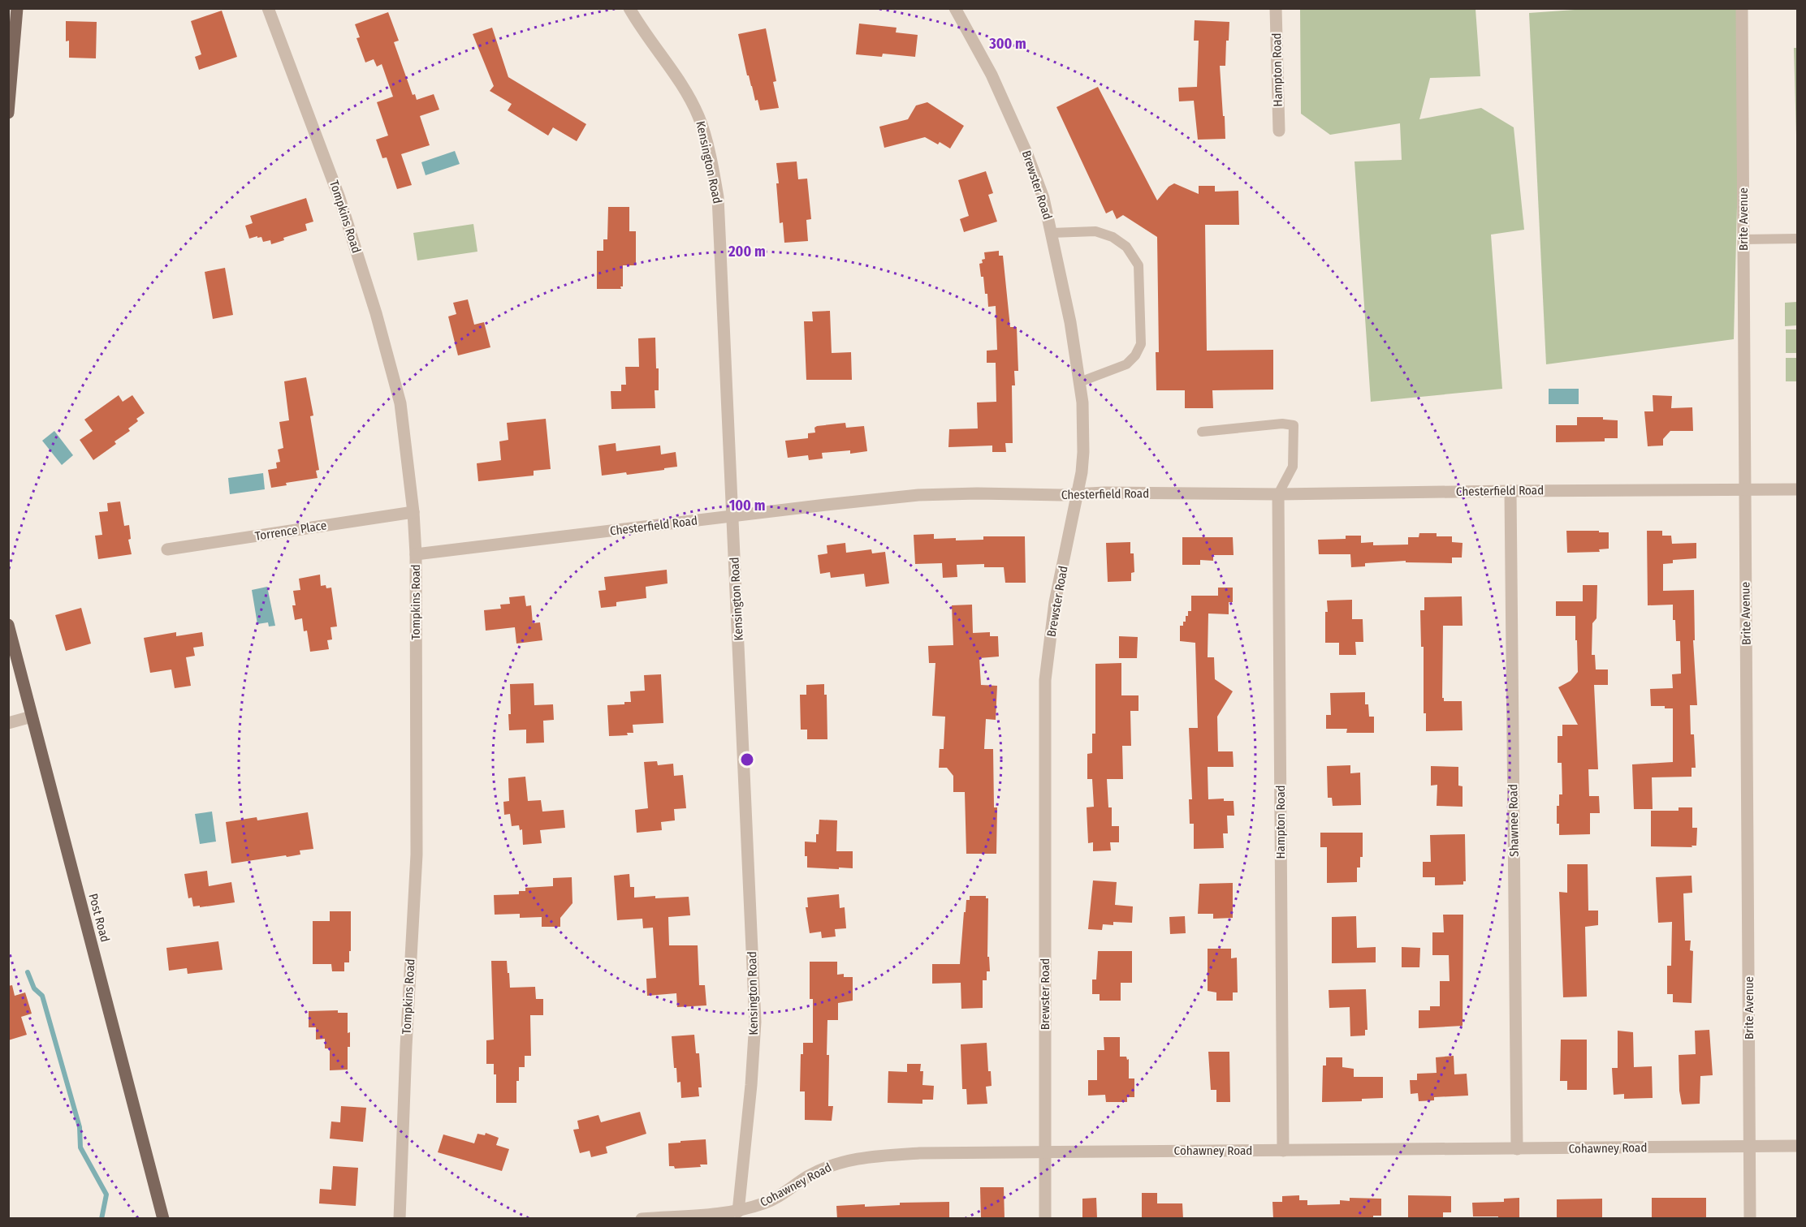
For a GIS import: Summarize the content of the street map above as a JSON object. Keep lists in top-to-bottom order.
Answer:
{
  "streets": {
    "main road": ["Post Road"],
    "street": [
      "Hampton Road",
      "Kensington Road",
      "Brewster Road",
      "Tompkins Road",
      "Brite Avenue",
      "Chesterfield Road",
      "Torrence Place",
      "Shawnee Road",
      "Cohawney Road"
    ]
  },
  "crossings": [
    ["Hampton Road", "Chesterfield Road"],
    ["Hampton Road", "Cohawney Road"],
    ["Kensington Road", "Chesterfield Road"],
    ["Kensington Road", "Cohawney Road"],
    ["Brewster Road", "Chesterfield Road"],
    ["Brewster Road", "Cohawney Road"],
    ["Tompkins Road", "Chesterfield Road"],
    ["Tompkins Road", "Torrence Place"],
    ["Brite Avenue", "Chesterfield Road"],
    ["Brite Avenue", "Cohawney Road"],
    ["Chesterfield Road", "Shawnee Road"],
    ["Shawnee Road", "Cohawney Road"]
  ],
  "rings": ["300 m", "200 m", "100 m"]
}
